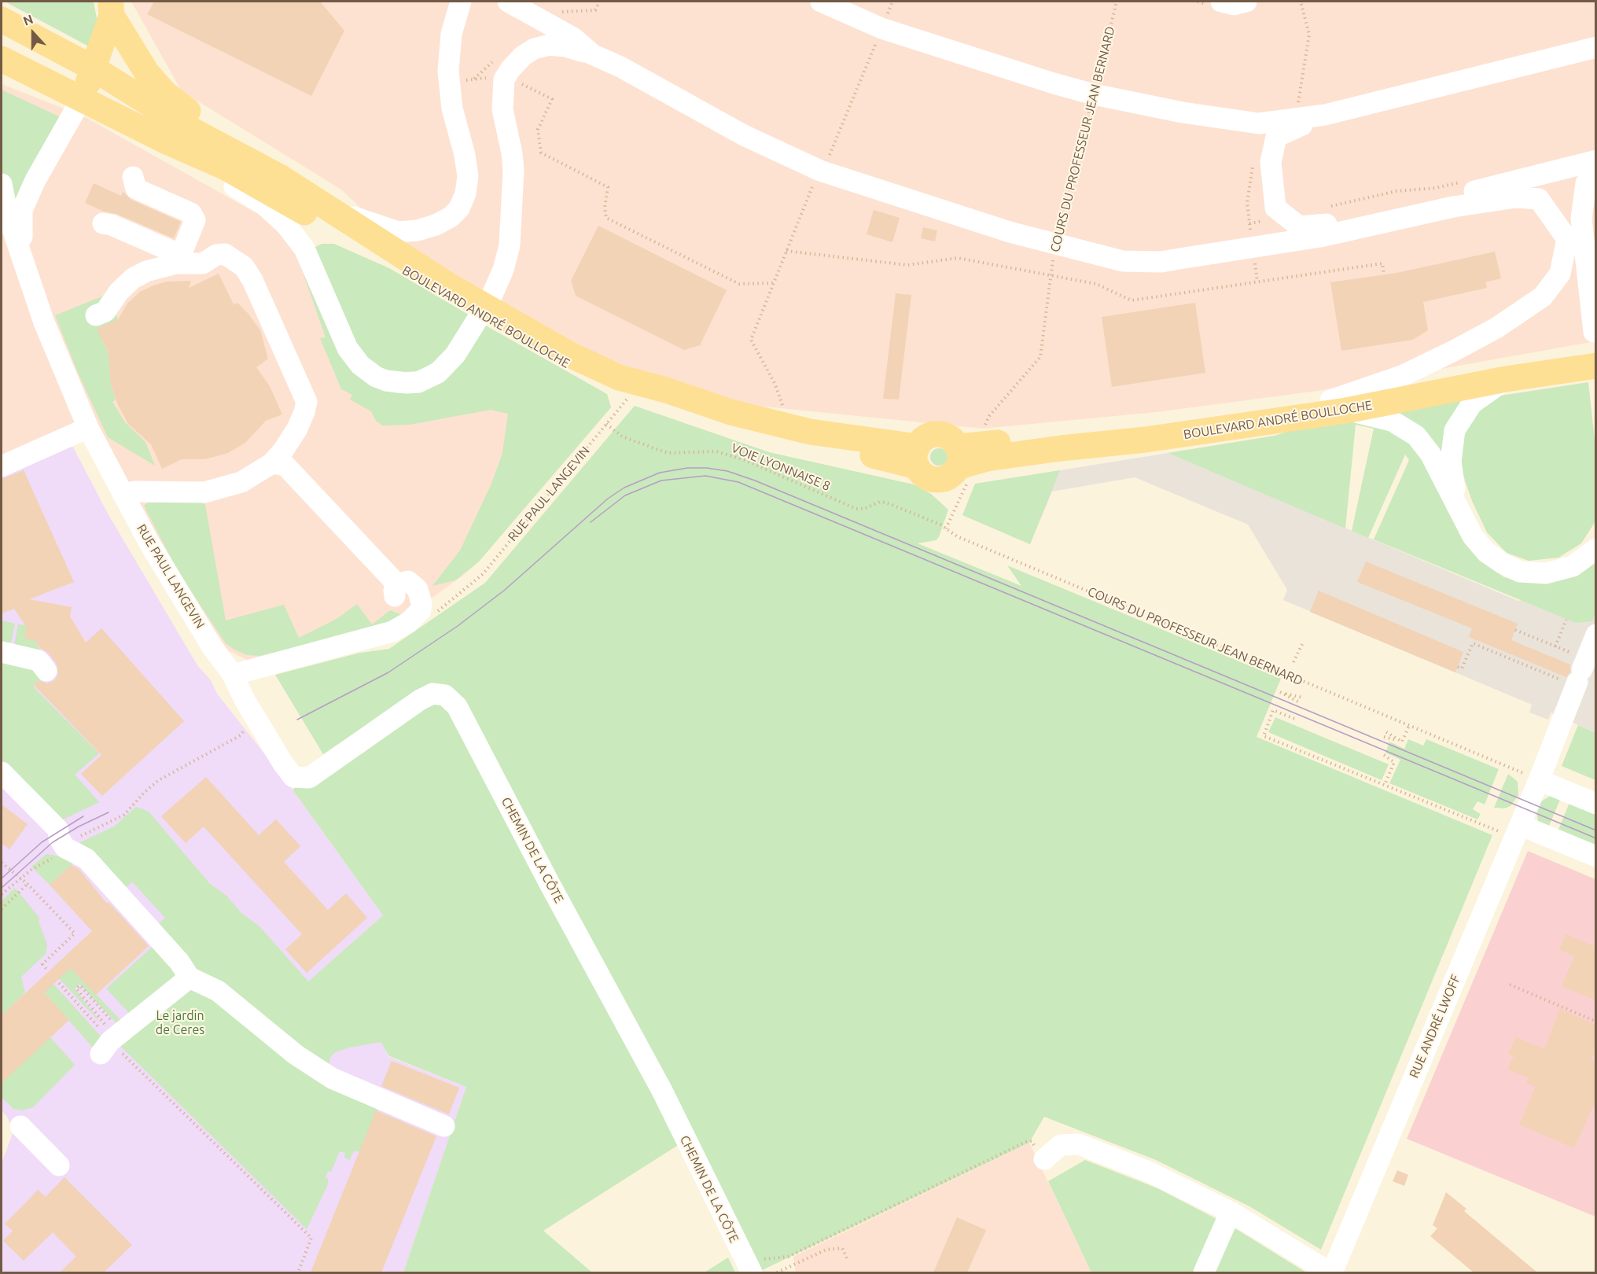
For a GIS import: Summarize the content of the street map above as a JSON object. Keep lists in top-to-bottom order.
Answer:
{
  "streets": {
    "main road": ["BOULEVARD ANDRÉ BOULLOCHE"],
    "street": ["RUE PAUL LANGEVIN", "CHEMIN DE LA CÔTE", "RUE ANDRÉ LWOFF"],
    "path": ["COURS DU PROFESSEUR JEAN BERNARD", "VOIE LYONNAISE 8"]
  },
  "crossings": [
    ["COURS DU PROFESSEUR JEAN BERNARD", "VOIE LYONNAISE 8"],
    ["COURS DU PROFESSEUR JEAN BERNARD", "RUE ANDRÉ LWOFF"],
    ["BOULEVARD ANDRÉ BOULLOCHE", "RUE PAUL LANGEVIN"],
    ["VOIE LYONNAISE 8", "RUE PAUL LANGEVIN"],
    ["RUE PAUL LANGEVIN", "CHEMIN DE LA CÔTE"]
  ],
  "parks": ["Le jardin de Ceres"],
  "north": "top"
}
